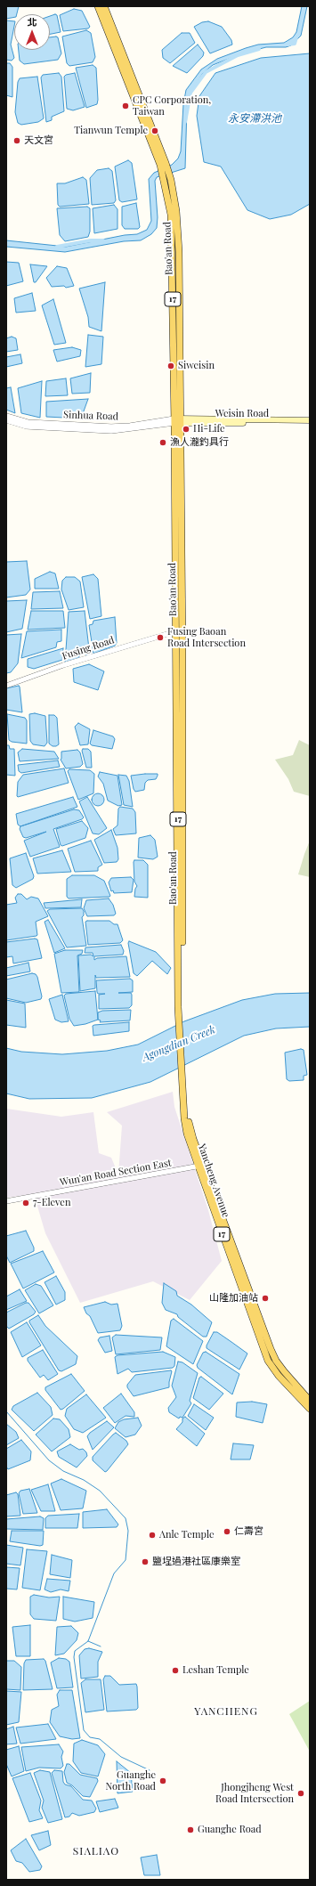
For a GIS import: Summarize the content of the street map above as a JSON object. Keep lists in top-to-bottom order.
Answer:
{
  "streets": {
    "main road": [
      "Bao'an Road",
      "17",
      "Weisin Road",
      "Yancheng Avenue"
    ],
    "street": ["Sinhua Road", "Fusing Road", "Wun'an Road Section East"]
  },
  "crossings": [
    ["Bao'an Road", "17"],
    ["Bao'an Road", "Weisin Road"],
    ["Bao'an Road", "Sinhua Road"],
    ["Bao'an Road", "Fusing Road"],
    ["Bao'an Road", "Yancheng Avenue"],
    ["17", "Yancheng Avenue"],
    ["Weisin Road", "Sinhua Road"],
    ["Wun'an Road Section East", "Yancheng Avenue"]
  ],
  "districts": ["YANCHENG", "SIALIAO"],
  "water": ["永安滯洪池", "Agongdian Creek"],
  "places": [
    "CPC Corporation, Taiwan",
    "Tianwun Temple",
    "天文宮",
    "Siweisin",
    "Hi-Life",
    "漁人瀧釣具行",
    "Fusing Baoan Road Intersection",
    "7-Eleven",
    "山隆加油站",
    "仁壽宮",
    "Anle Temple",
    "鹽埕過港社區康樂室",
    "Leshan Temple",
    "Guanghe North Road",
    "Jhongjheng West Road Intersection",
    "Guanghe Road"
  ],
  "north": "top"
}
